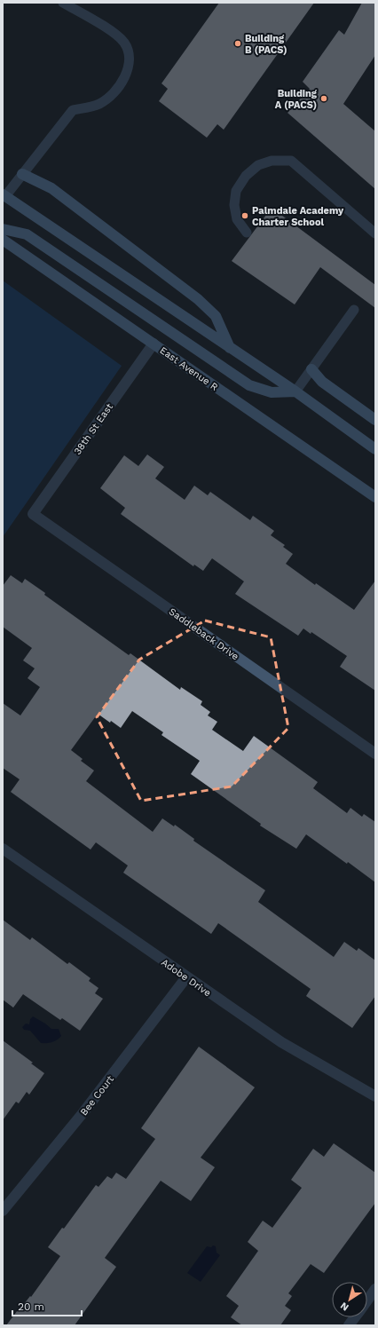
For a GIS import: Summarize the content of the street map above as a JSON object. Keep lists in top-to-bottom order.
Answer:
{
  "streets": {
    "main road": ["East Avenue R"],
    "street": [
      "38th St East",
      "Saddleback Drive",
      "Adobe Drive",
      "Bee Court"
    ]
  },
  "crossings": [
    ["East Avenue R", "38th St East"],
    ["38th St East", "Saddleback Drive"],
    ["Adobe Drive", "Bee Court"]
  ],
  "places": ["Building B (PACS)", "Building A (PACS)", "Palmdale Academy Charter School"],
  "scale_bar": "20 m",
  "north": "bottom left"
}
